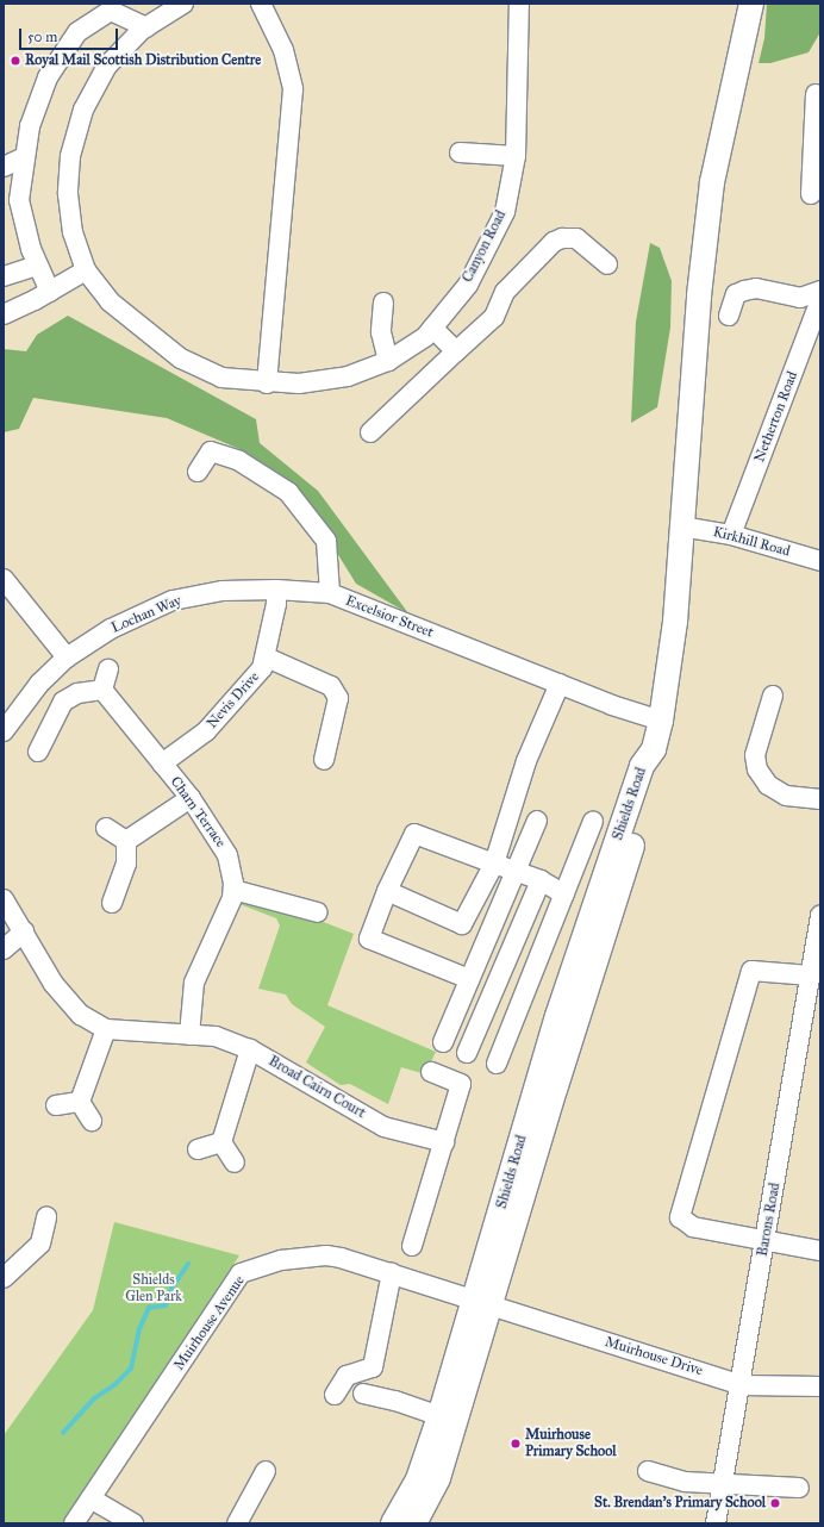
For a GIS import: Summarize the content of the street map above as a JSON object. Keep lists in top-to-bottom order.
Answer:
{
  "streets": {
    "main road": ["Shields Road"],
    "street": [
      "Canyon Road",
      "Netherton Road",
      "Kirkhill Road",
      "Lochan Way",
      "Excelsior Street",
      "Nevis Drive",
      "Charn Terrace",
      "Broad Cairn Court",
      "Barons Road",
      "Muirhouse Avenue",
      "Muirhouse Drive"
    ]
  },
  "crossings": [
    ["Netherton Road", "Kirkhill Road"],
    ["Kirkhill Road", "Shields Road"],
    ["Lochan Way", "Excelsior Street"],
    ["Lochan Way", "Nevis Drive"],
    ["Excelsior Street", "Shields Road"],
    ["Nevis Drive", "Charn Terrace"],
    ["Shields Road", "Muirhouse Avenue"],
    ["Shields Road", "Muirhouse Drive"],
    ["Charn Terrace", "Broad Cairn Court"],
    ["Barons Road", "Muirhouse Drive"],
    ["Muirhouse Avenue", "Muirhouse Drive"]
  ],
  "parks": ["Shields Glen Park"],
  "places": ["Royal Mail Scottish Distribution Centre", "Muirhouse Primary School", "St. Brendan's Primary School"],
  "scale_bar": "50 m"
}
